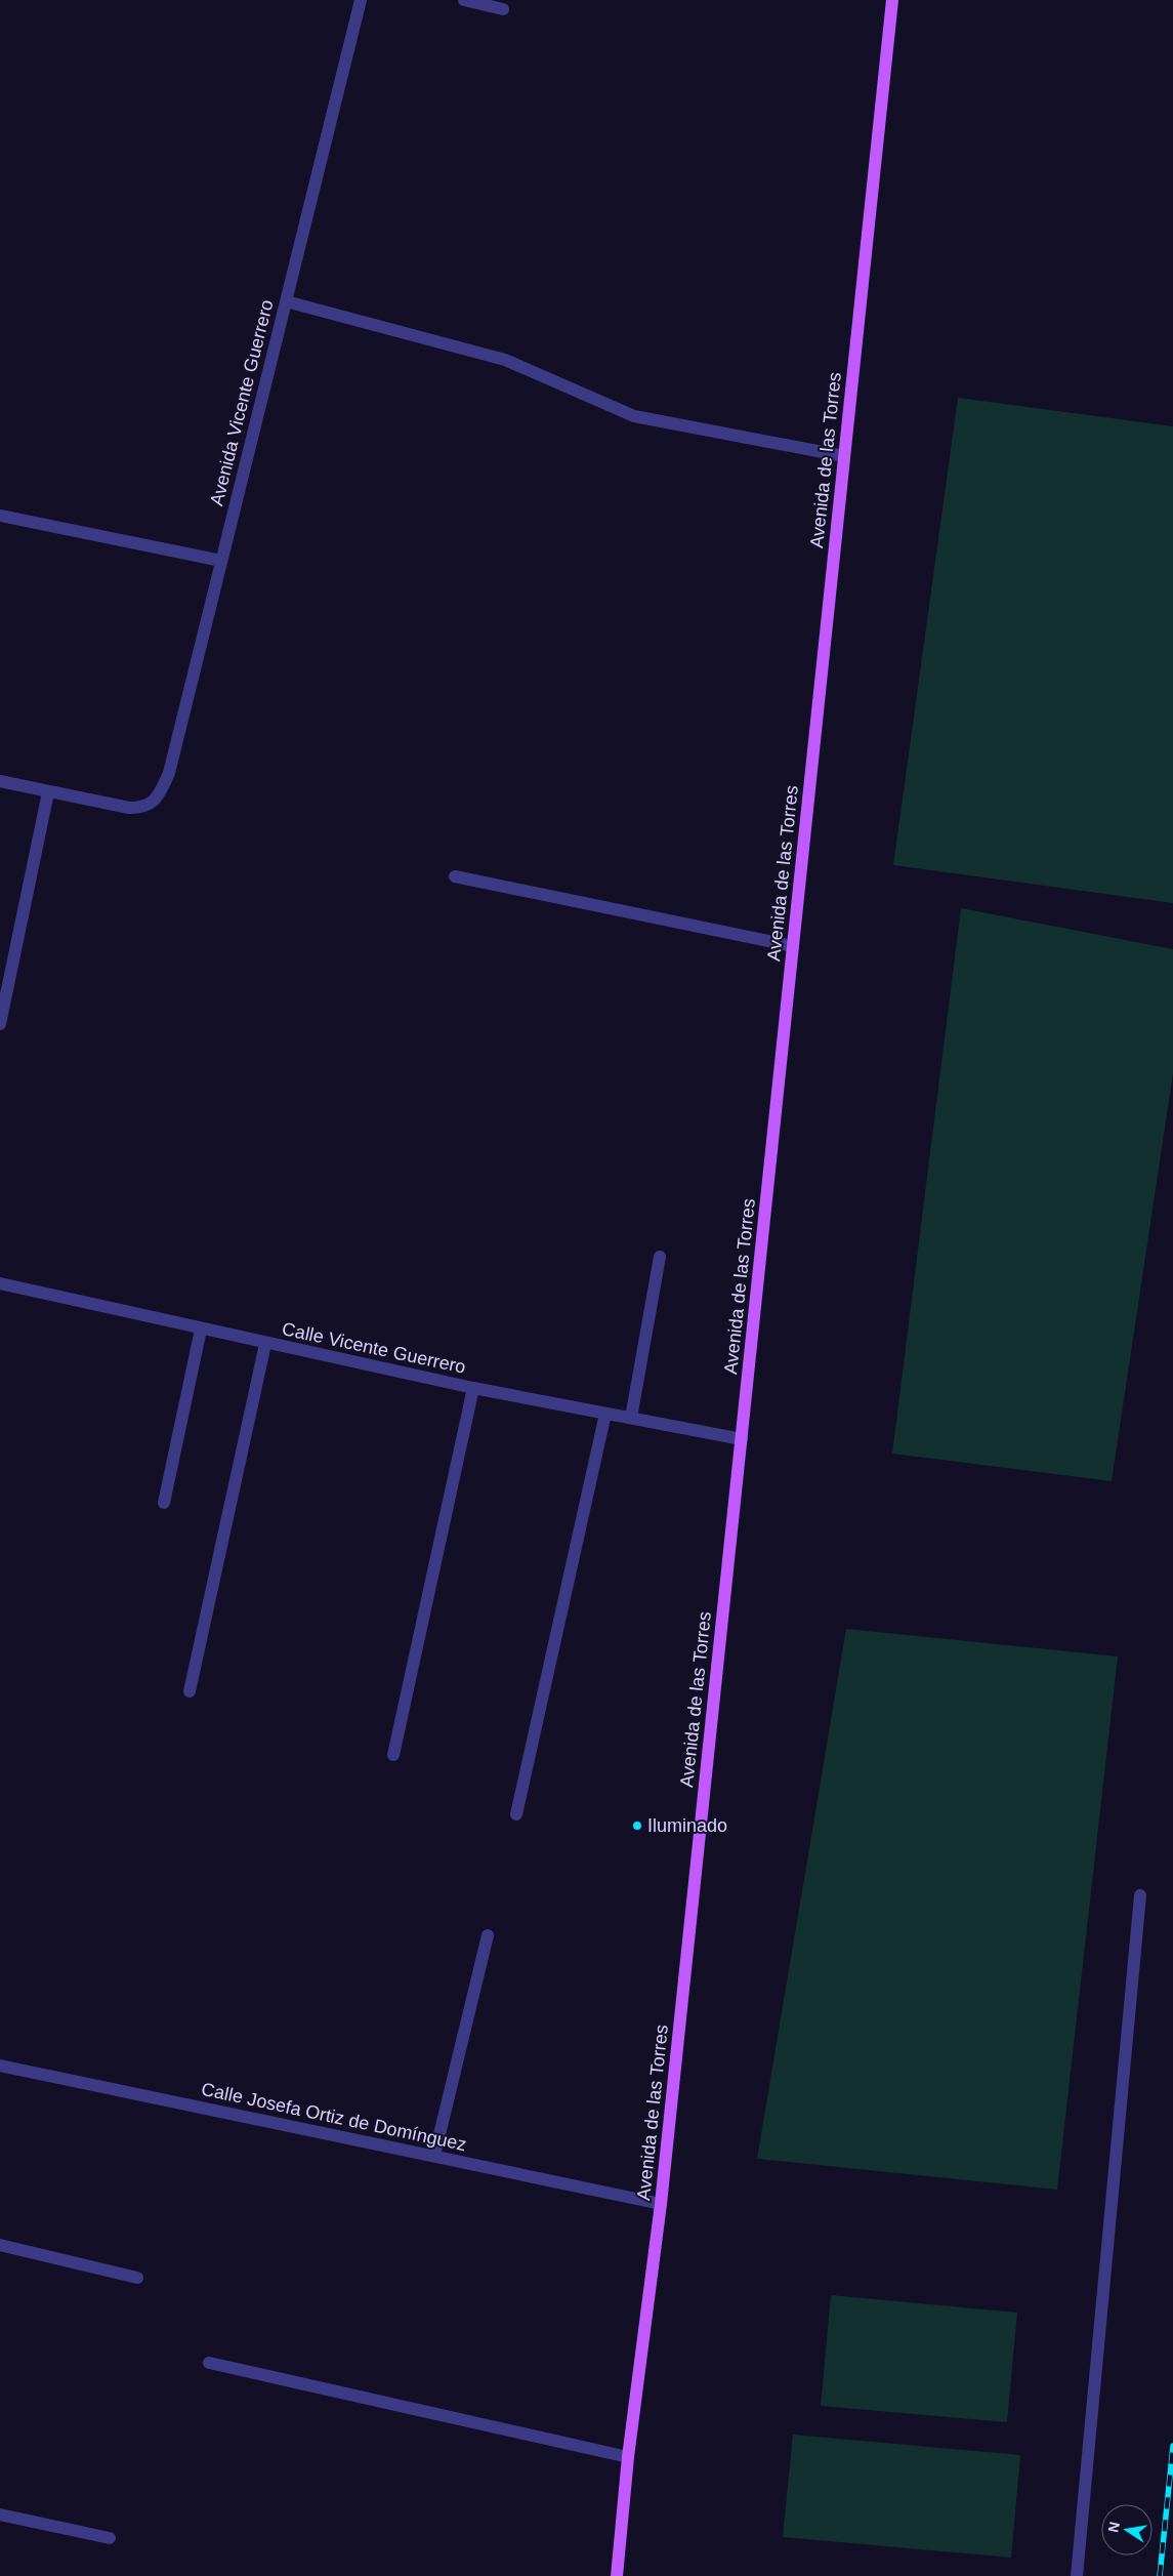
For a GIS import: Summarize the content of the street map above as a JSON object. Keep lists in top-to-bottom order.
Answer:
{
  "streets": {
    "main road": ["Avenida de las Torres"],
    "street": ["Avenida Vicente Guerrero", "Calle Vicente Guerrero", "Calle Josefa Ortiz de Domínguez"]
  },
  "crossings": [
    ["Avenida de las Torres", "Calle Vicente Guerrero"],
    ["Avenida de las Torres", "Calle Josefa Ortiz de Domínguez"]
  ],
  "places": ["Iluminado"],
  "north": "left"
}
